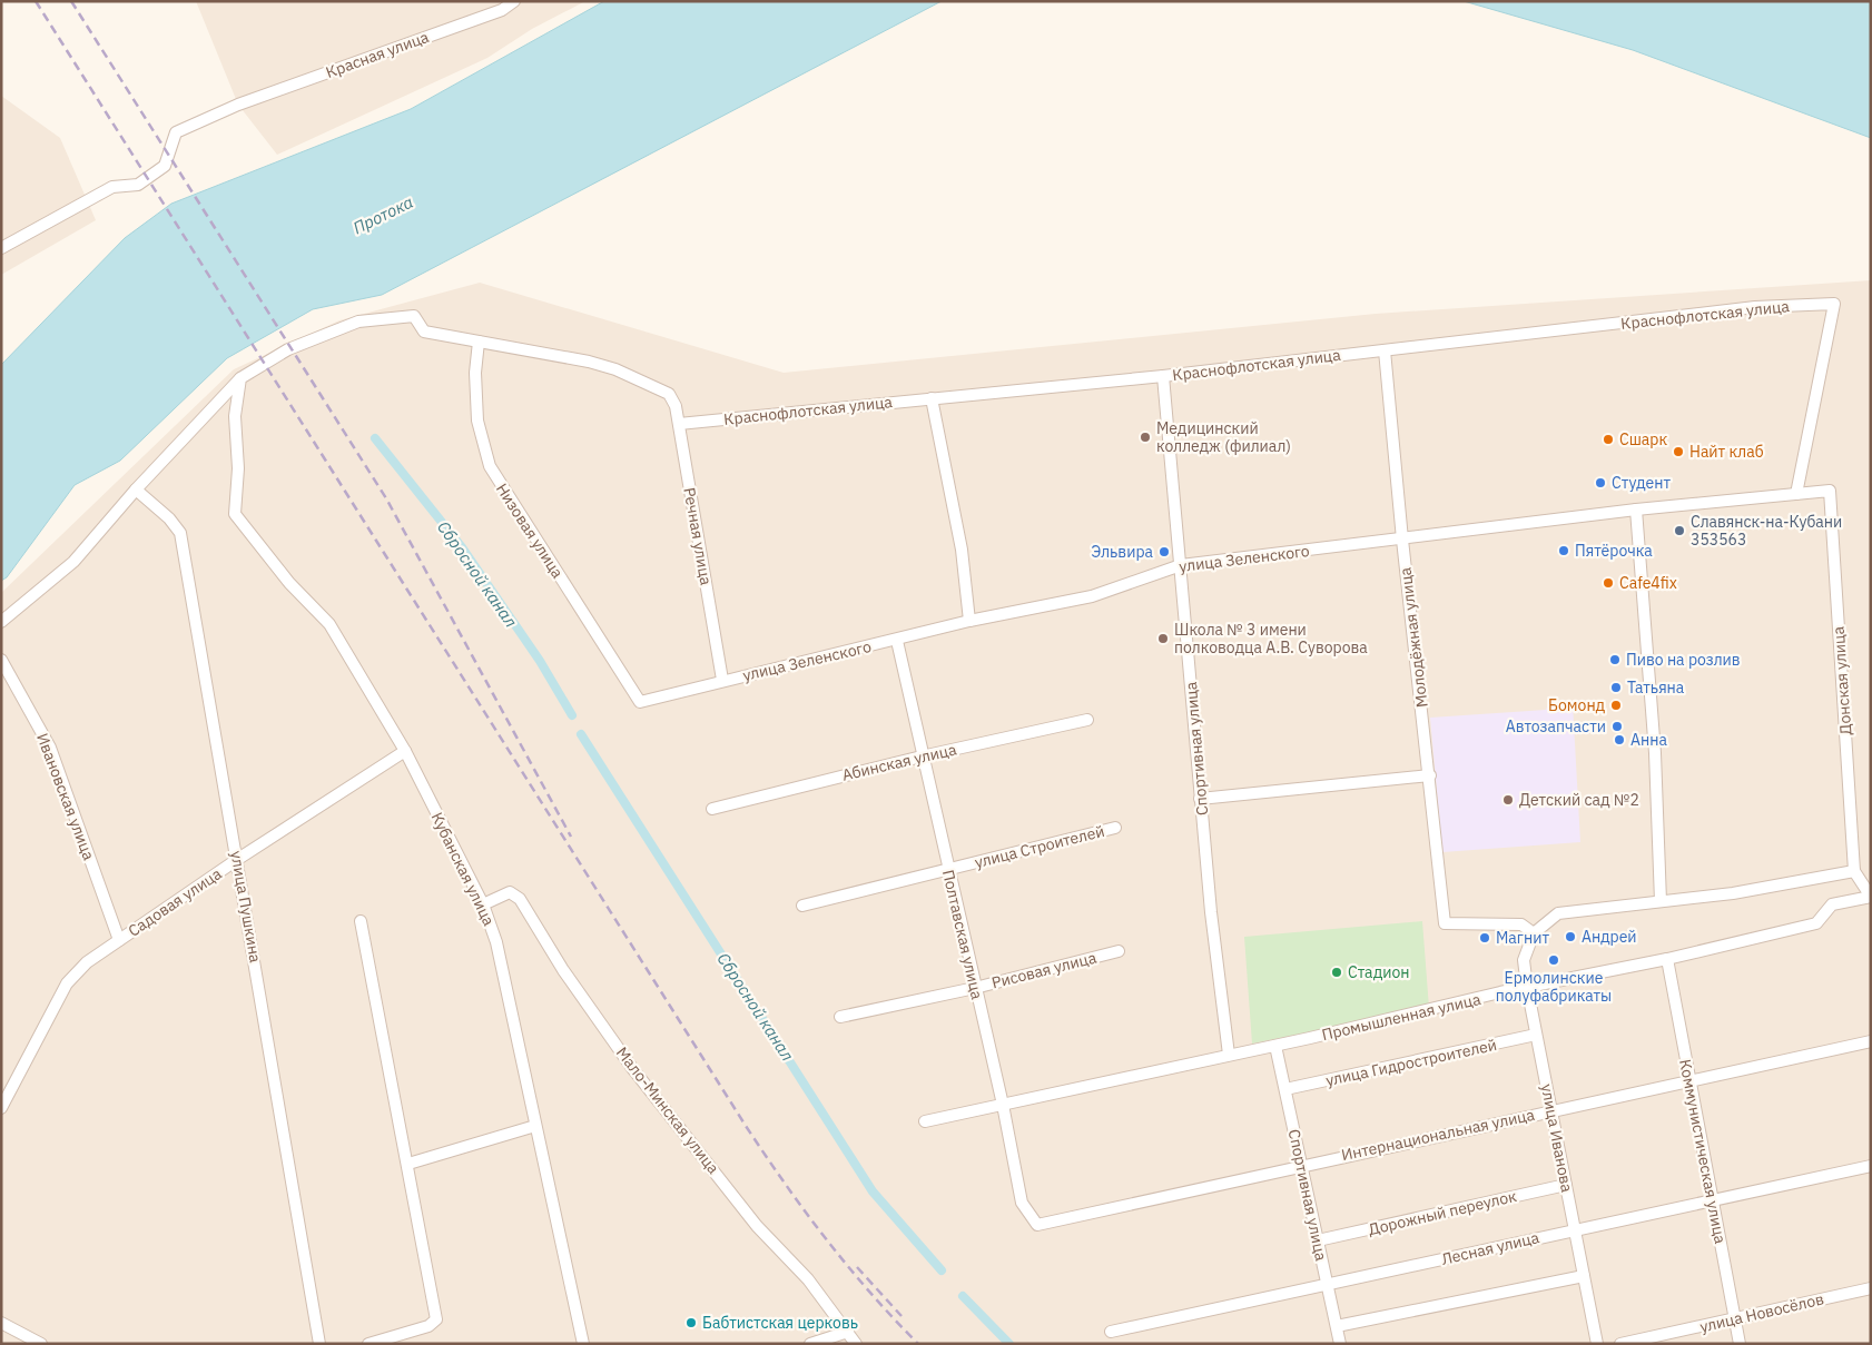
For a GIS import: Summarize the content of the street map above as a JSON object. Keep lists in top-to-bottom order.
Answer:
{
  "streets": {
    "street": [
      "Красная улица",
      "Краснофлотская улица",
      "Низовая улица",
      "Речная улица",
      "улица Зеленского",
      "Молодёжная улица",
      "Донская улица",
      "Спортивная улица",
      "Абинская улица",
      "Ивановская улица",
      "улица Строителей",
      "Кубанская улица",
      "Садовая улица",
      "улица Пушкина",
      "Полтавская улица",
      "Рисовая улица",
      "Промышленная улица",
      "улица Гидростроителей",
      "Мало-Минская улица",
      "Интернациональная улица",
      "улица Иванова",
      "Коммунистическая улица",
      "Дорожный переулок",
      "Лесная улица",
      "улица Новосёлов"
    ]
  },
  "crossings": [
    ["Краснофлотская улица", "Речная улица"],
    ["Краснофлотская улица", "улица Зеленского"],
    ["Краснофлотская улица", "Молодёжная улица"],
    ["Краснофлотская улица", "Спортивная улица"],
    ["Низовая улица", "Речная улица"],
    ["Низовая улица", "улица Зеленского"],
    ["Речная улица", "улица Зеленского"],
    ["улица Зеленского", "Молодёжная улица"],
    ["улица Зеленского", "Донская улица"],
    ["улица Зеленского", "Спортивная улица"],
    ["улица Зеленского", "Полтавская улица"],
    ["Молодёжная улица", "улица Иванова"],
    ["Донская улица", "Промышленная улица"],
    ["Спортивная улица", "Промышленная улица"],
    ["Спортивная улица", "улица Гидростроителей"],
    ["Спортивная улица", "Интернациональная улица"],
    ["Спортивная улица", "Дорожный переулок"],
    ["Спортивная улица", "Лесная улица"],
    ["Абинская улица", "Полтавская улица"],
    ["Ивановская улица", "Садовая улица"],
    ["улица Строителей", "Полтавская улица"],
    ["Кубанская улица", "Садовая улица"],
    ["Кубанская улица", "Мало-Минская улица"],
    ["Садовая улица", "улица Пушкина"],
    ["Полтавская улица", "Рисовая улица"],
    ["Полтавская улица", "Промышленная улица"],
    ["Полтавская улица", "Интернациональная улица"],
    ["Промышленная улица", "улица Иванова"],
    ["Промышленная улица", "Коммунистическая улица"],
    ["улица Гидростроителей", "улица Иванова"],
    ["Интернациональная улица", "улица Иванова"],
    ["Интернациональная улица", "Коммунистическая улица"],
    ["улица Иванова", "Дорожный переулок"],
    ["улица Иванова", "Лесная улица"],
    ["Коммунистическая улица", "Лесная улица"],
    ["Коммунистическая улица", "улица Новосёлов"]
  ],
  "water": ["Протока", "Сбросной канал"],
  "places": [
    "Медицинский колледж (филиал)",
    "Сшарк",
    "Найт клаб",
    "Студент",
    "Славянск-на-Кубани 353563",
    "Пятёрочка",
    "Эльвира",
    "Cafe4fix",
    "Школа № 3 имени полководца А.В. Суворова",
    "Пиво на розлив",
    "Татьяна",
    "Бомонд",
    "Автозапчасти",
    "Анна",
    "Детский сад №2",
    "Андрей",
    "Магнит",
    "Ермолинские полуфабрикаты",
    "Стадион",
    "Бабтистская церковь"
  ]
}
